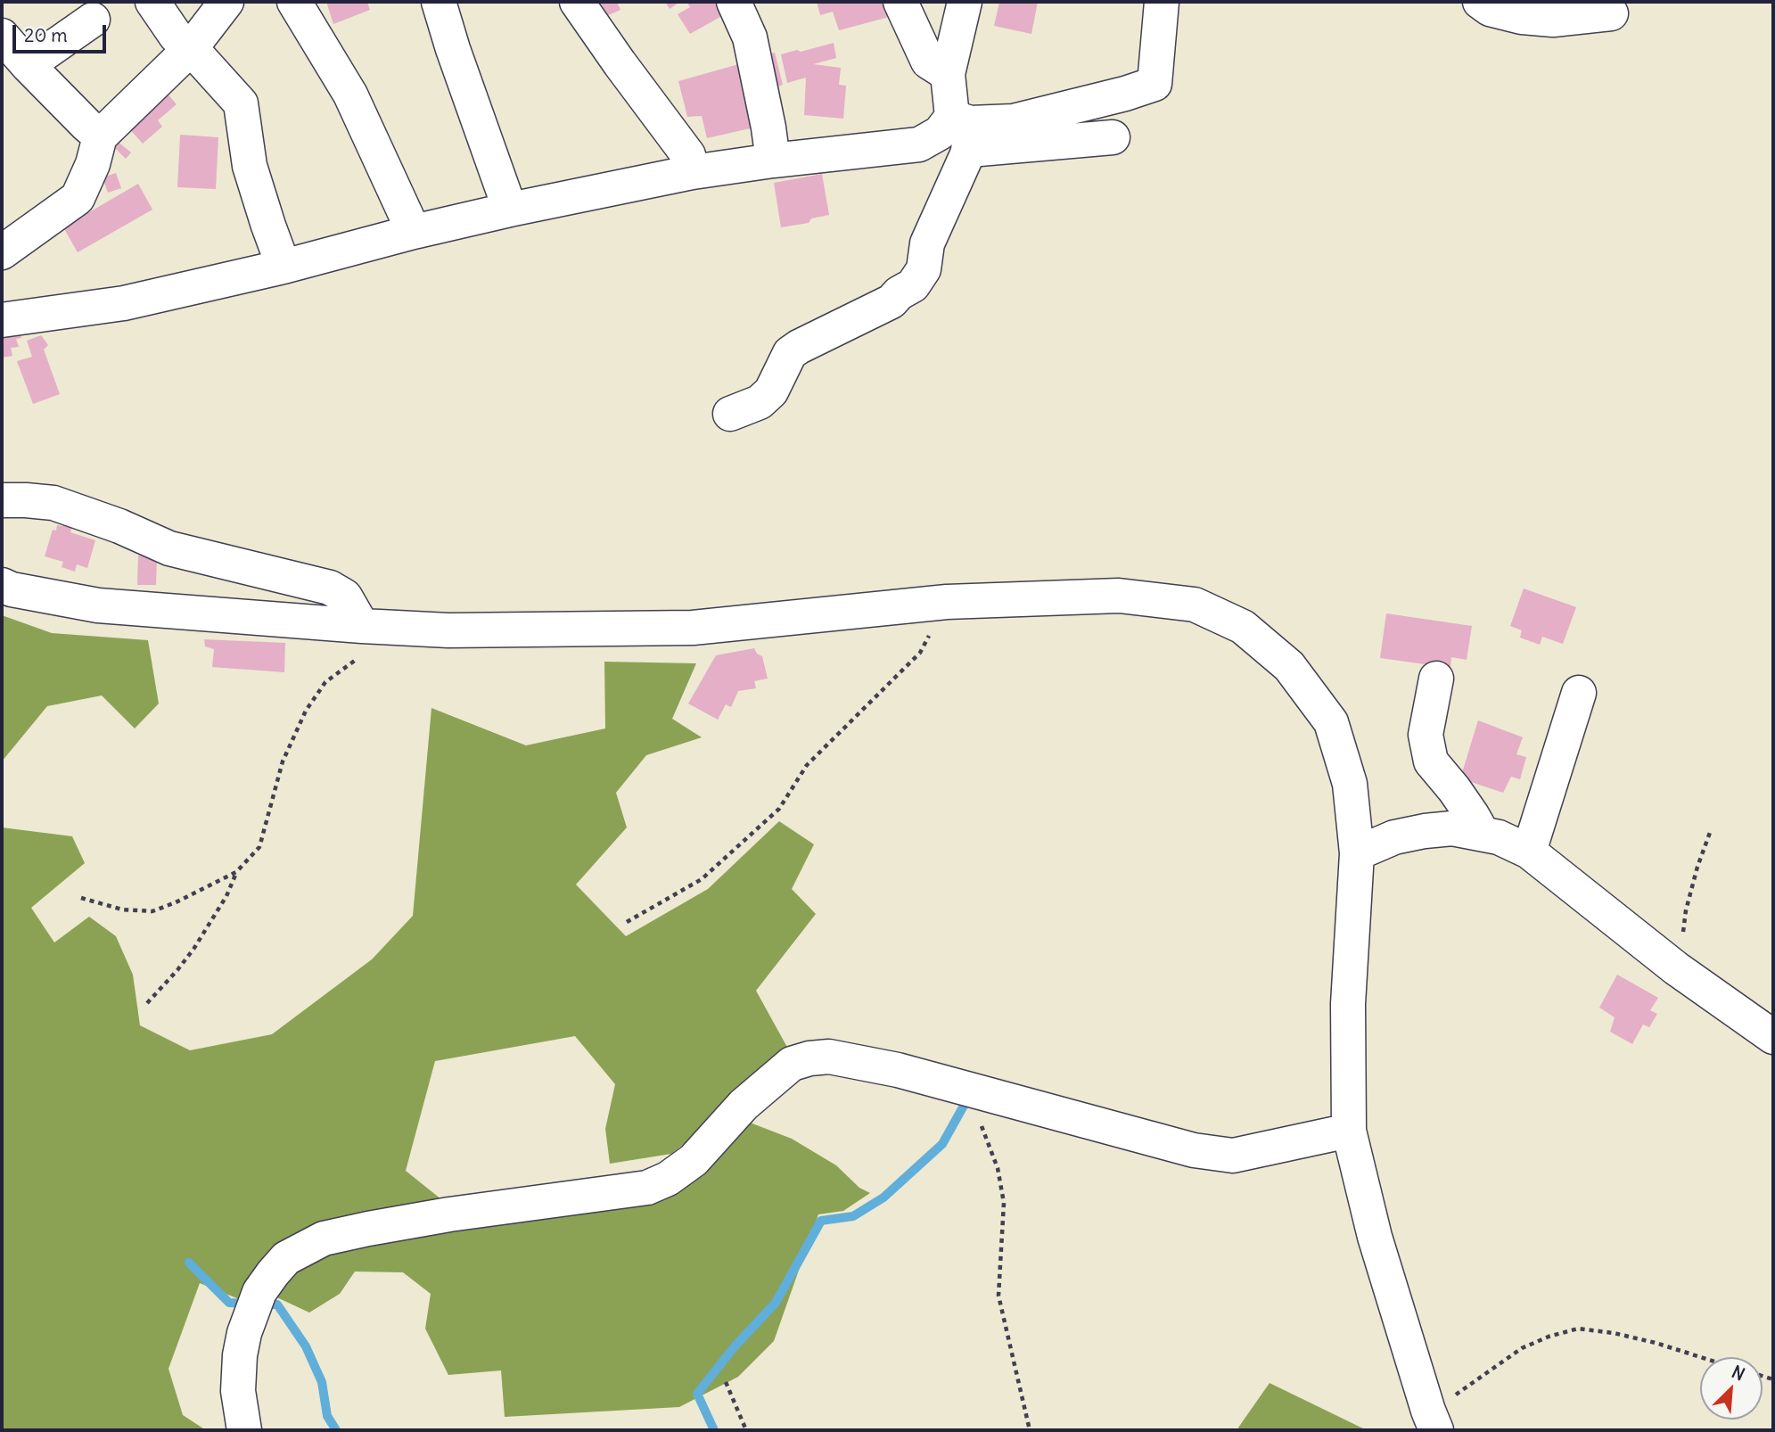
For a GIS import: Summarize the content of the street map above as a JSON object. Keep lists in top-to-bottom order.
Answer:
{
  "scale_bar": "20 m",
  "north": "top right"
}
